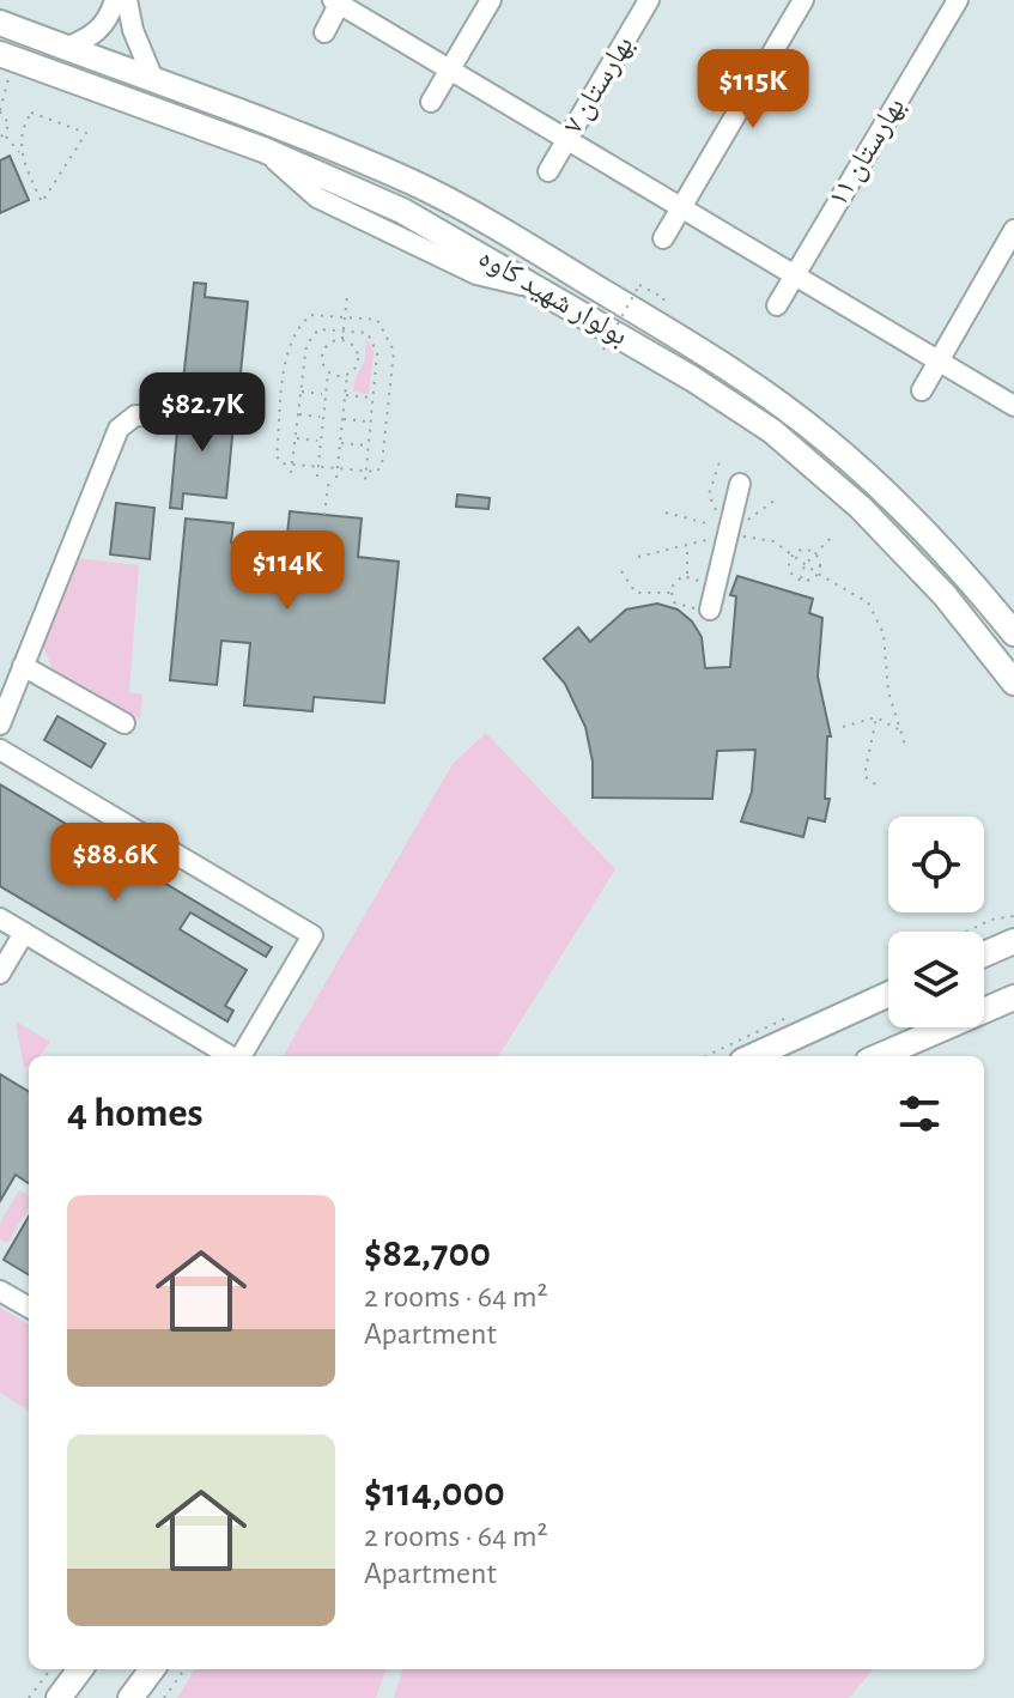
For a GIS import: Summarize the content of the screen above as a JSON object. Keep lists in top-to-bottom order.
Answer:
{
  "streets": {
    "main road": ["بولوار شهید کاوه"],
    "street": ["بهارستان ۷", "بهارستان ۱۱"]
  },
  "page": {
    "price": [
      "$115K",
      "$82.7K",
      "$114K",
      "$88.6K"
    ],
    "heading": "4 homes",
    "list": [
      {
        "name": "$82,700",
        "note": "2 rooms · 64 m² · Apartment"
      },
      {
        "name": "$114,000",
        "note": "2 rooms · 64 m² · Apartment"
      }
    ]
  }
}
